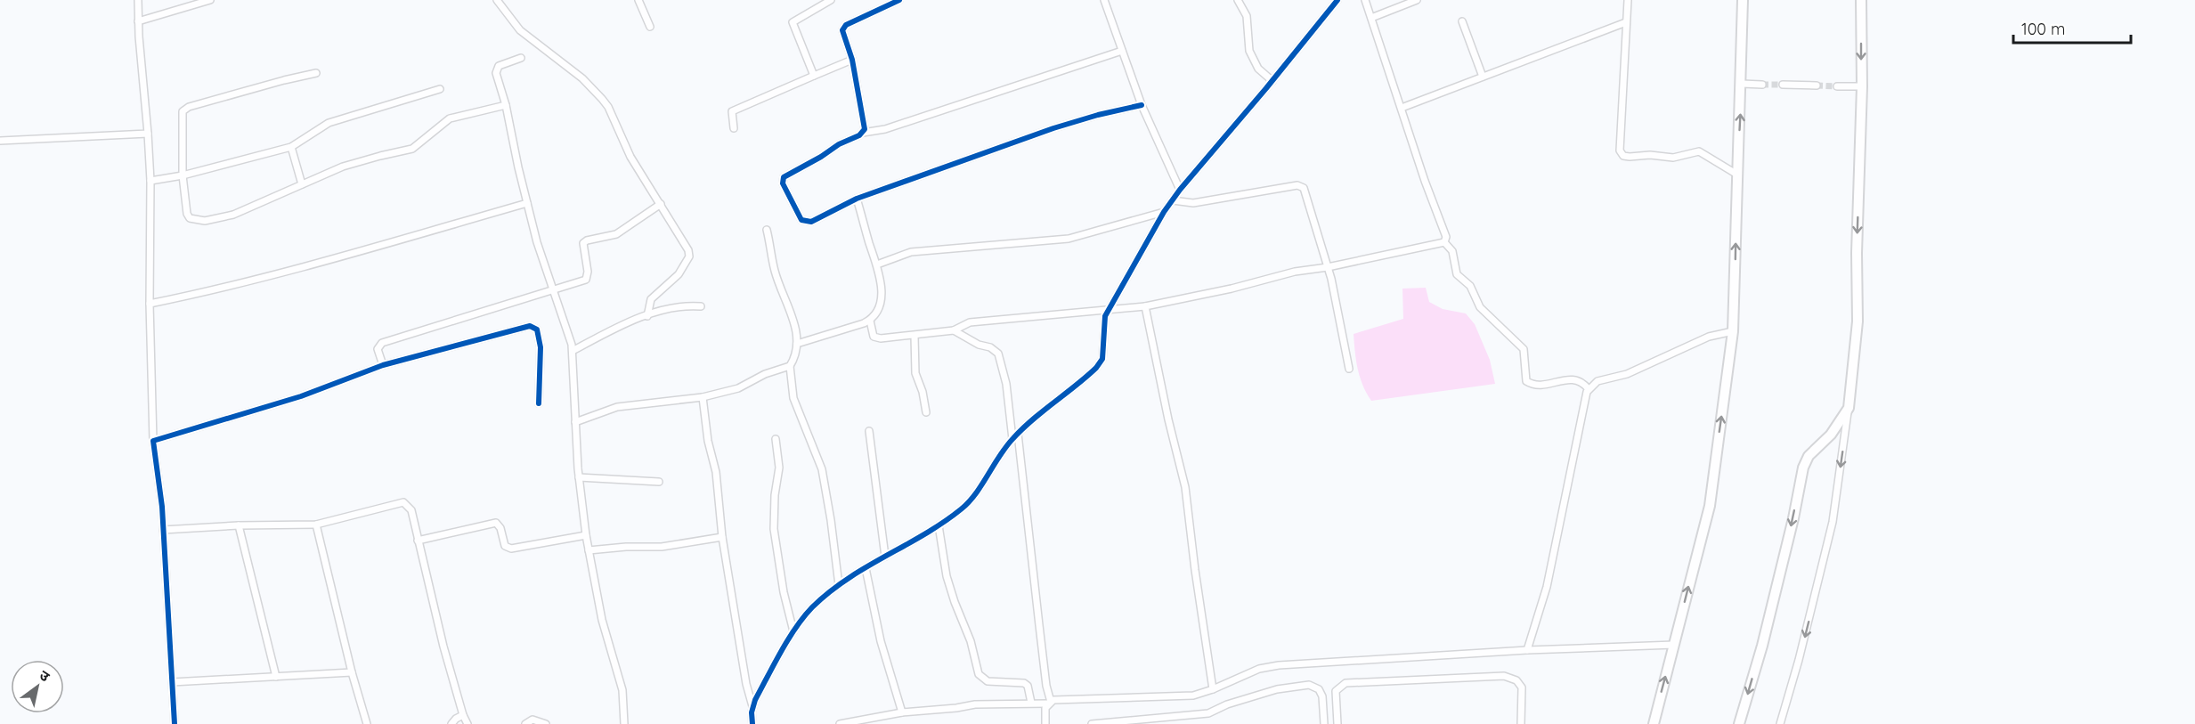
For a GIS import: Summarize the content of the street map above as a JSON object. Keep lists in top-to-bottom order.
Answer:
{
  "scale_bar": "100 m",
  "north": "top right"
}
